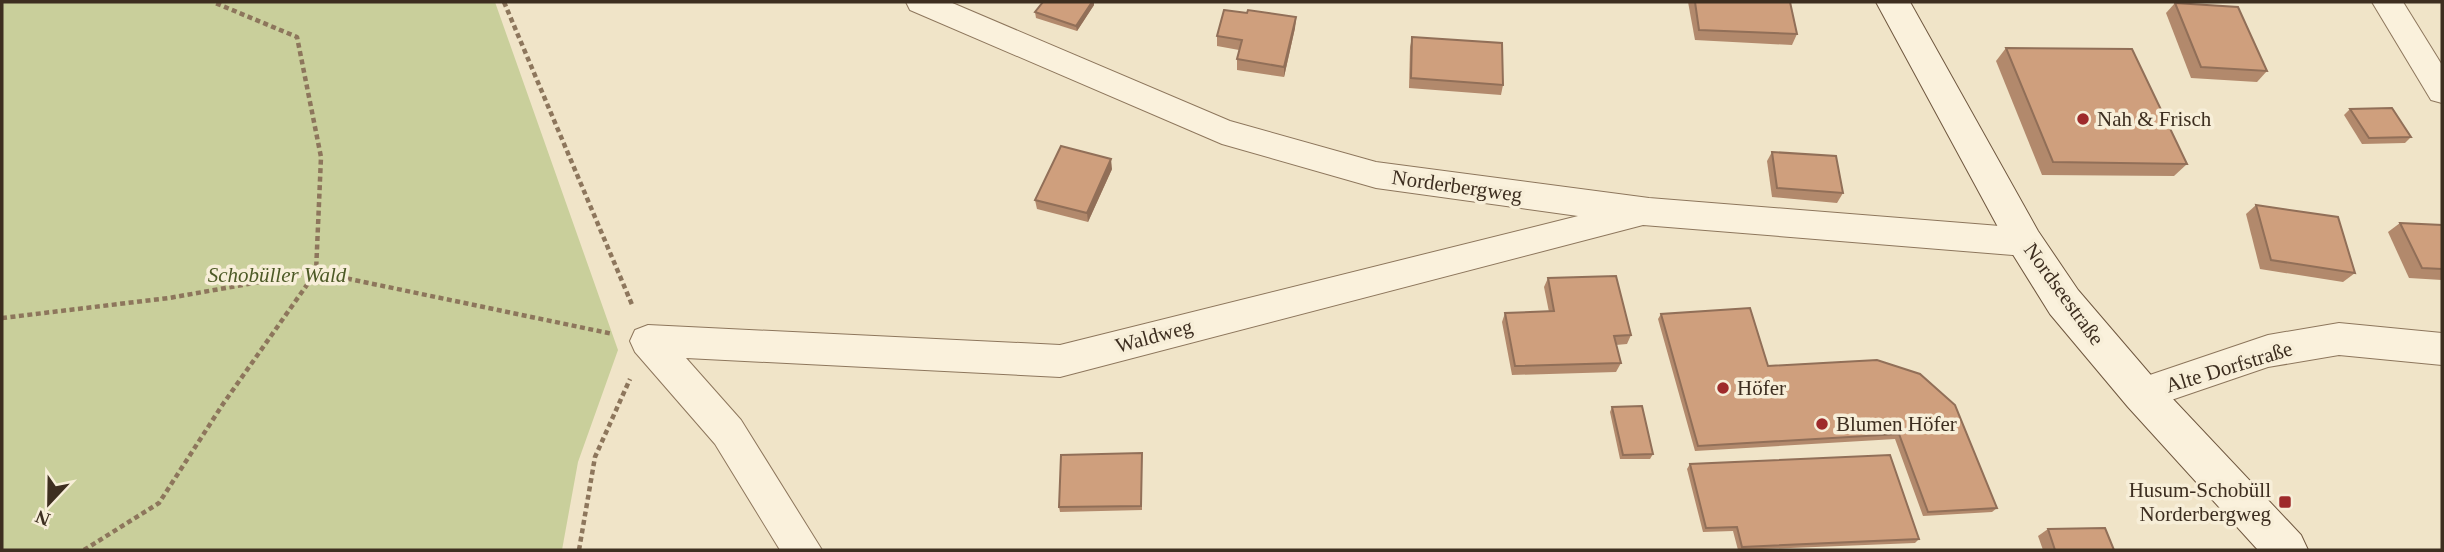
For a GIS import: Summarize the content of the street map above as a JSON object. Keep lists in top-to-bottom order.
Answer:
{
  "streets": {
    "main road": ["Nordseestraße"],
    "street": ["Norderbergweg", "Waldweg", "Alte Dorfstraße"]
  },
  "crossings": [
    ["Norderbergweg", "Nordseestraße"],
    ["Norderbergweg", "Waldweg"],
    ["Nordseestraße", "Alte Dorfstraße"]
  ],
  "parks": ["Schobüller Wald"],
  "places": {
    "other": ["Nah & Frisch", "Höfer", "Blumen Höfer"],
    "transit": ["Husum-Schobüll Norderbergweg"]
  },
  "north": "bottom"
}
